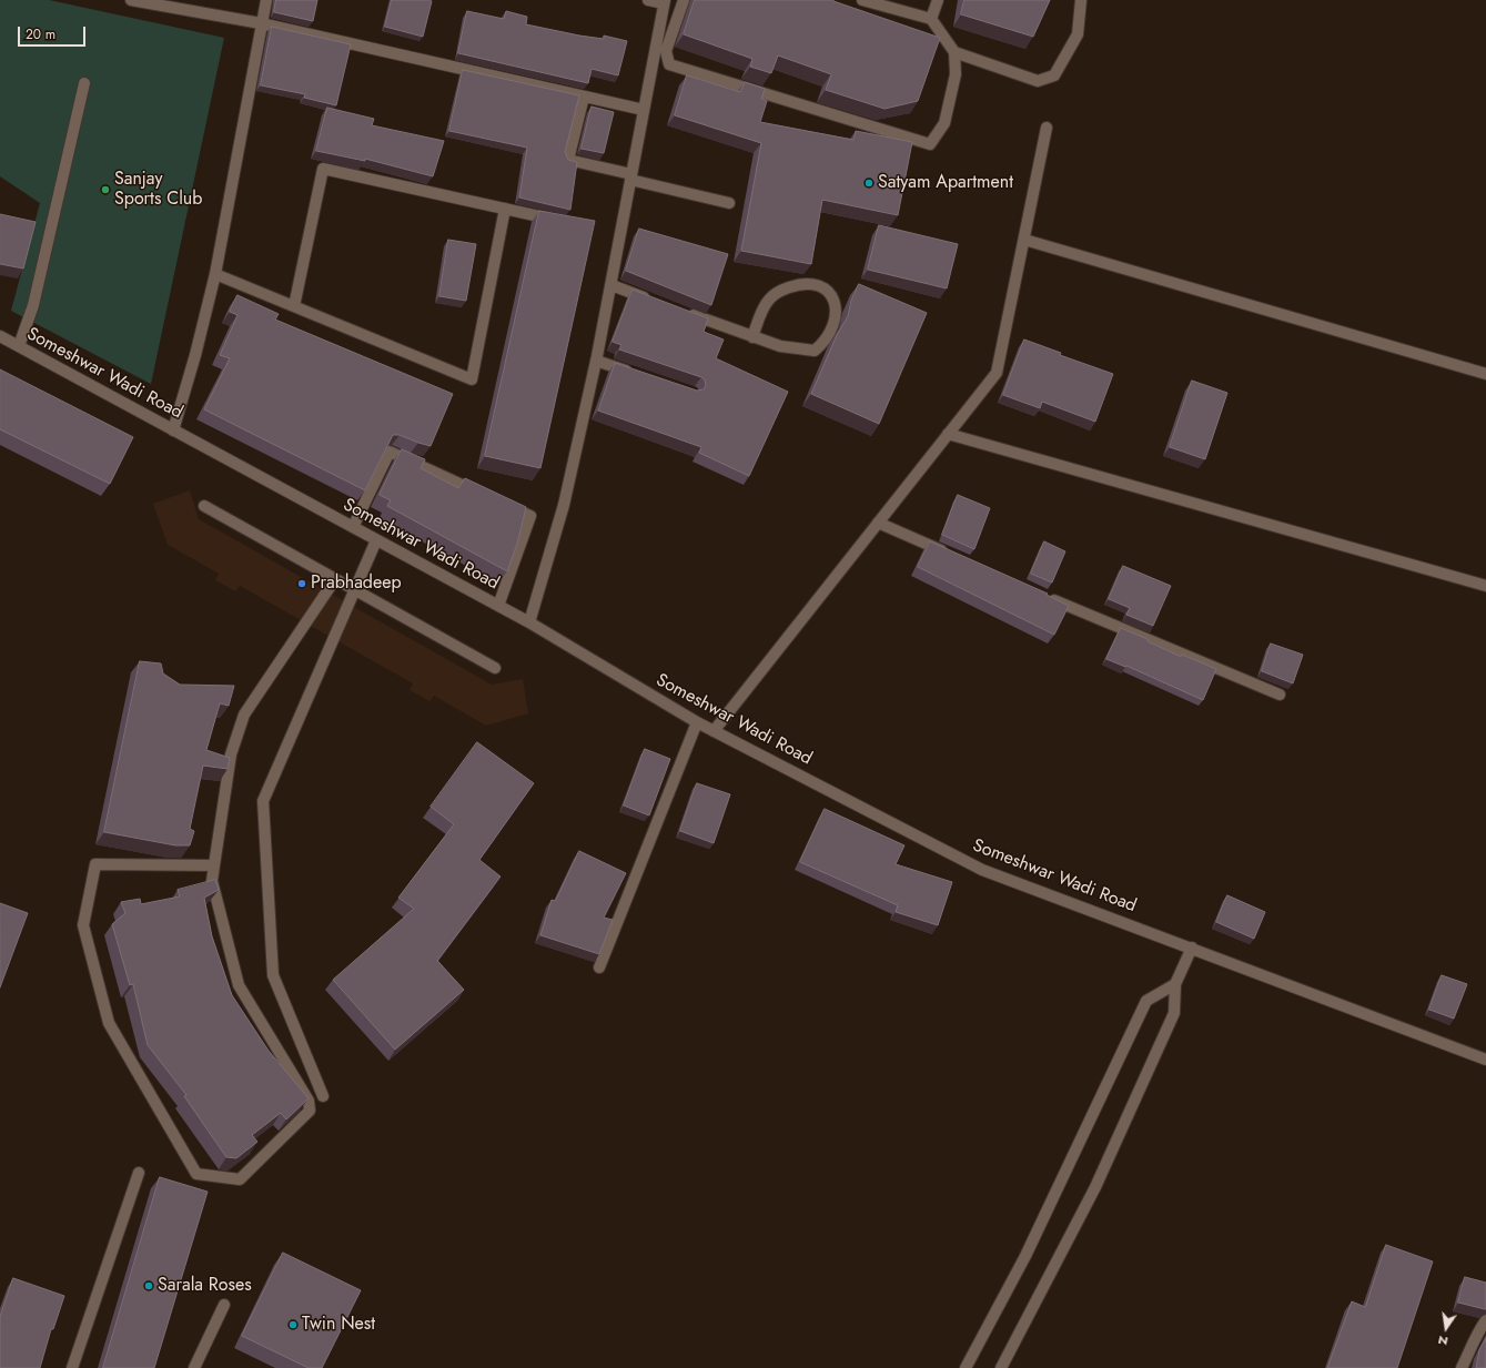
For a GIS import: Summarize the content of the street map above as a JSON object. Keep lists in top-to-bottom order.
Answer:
{
  "streets": {
    "street": ["Someshwar Wadi Road"]
  },
  "places": [
    "Satyam Apartment",
    "Sanjay Sports Club",
    "Prabhadeep",
    "Sarala Roses",
    "Twin Nest"
  ],
  "scale_bar": "20 m",
  "north": "bottom"
}
